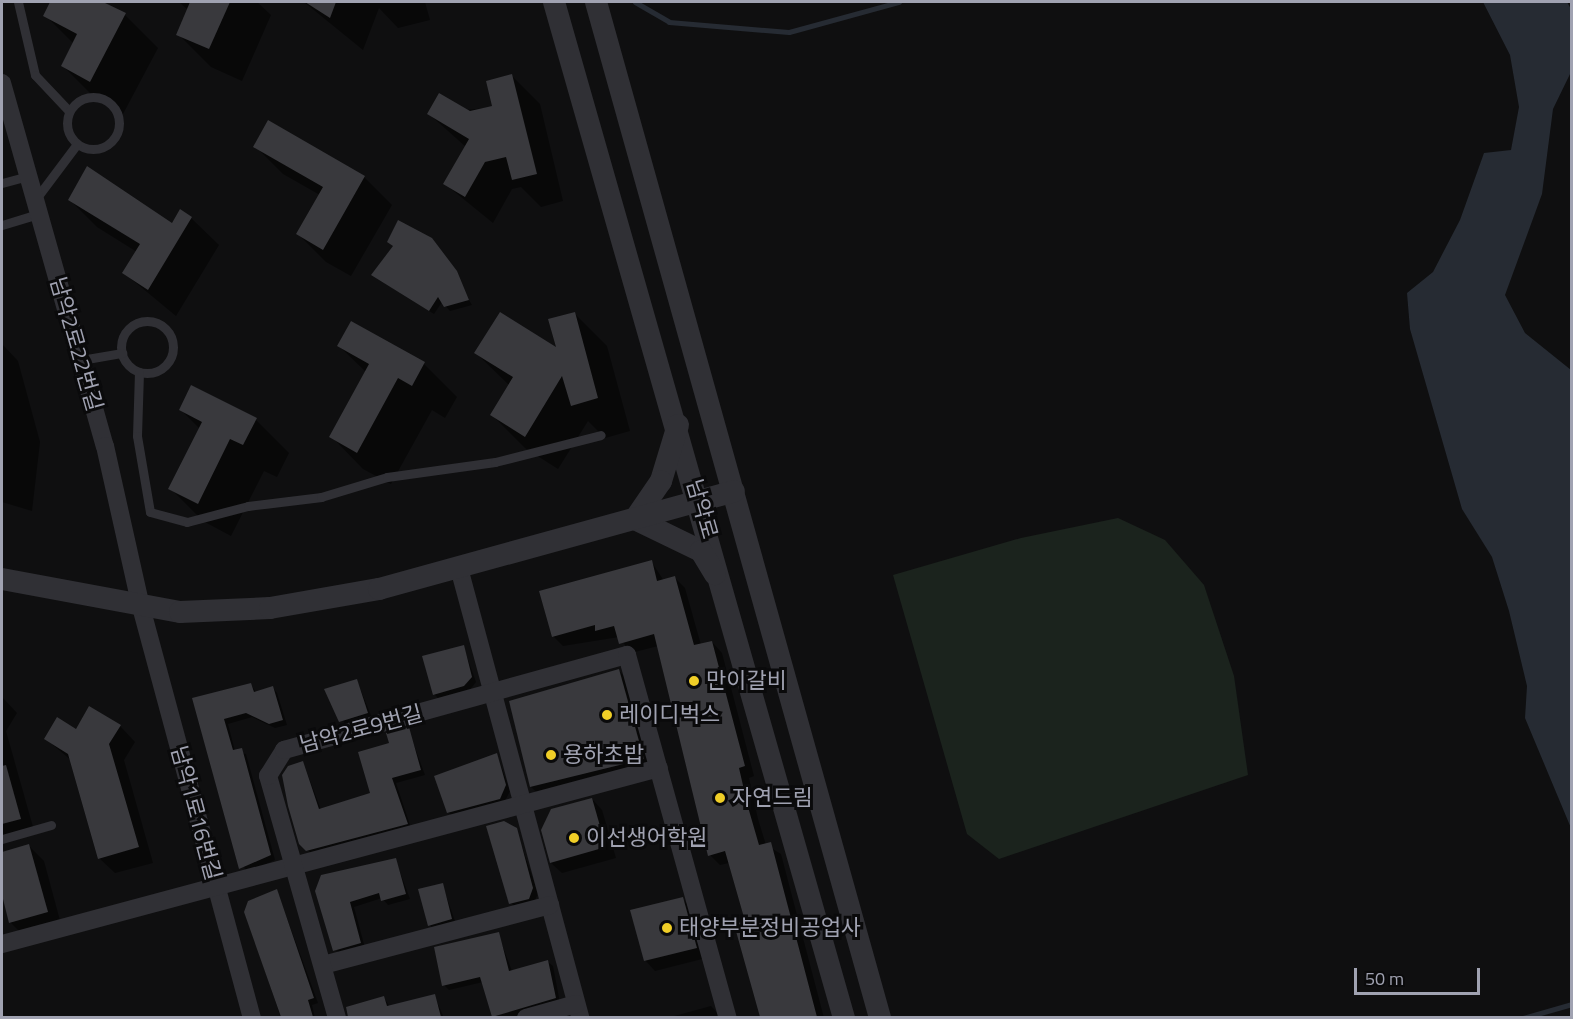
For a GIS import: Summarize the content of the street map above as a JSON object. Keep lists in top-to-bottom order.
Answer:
{
  "streets": {
    "street": [
      "남악2로22번길",
      "남악로",
      "남악2로9번길",
      "남악1로16번길"
    ]
  },
  "crossings": [
    ["남악2로22번길", "남악1로16번길"]
  ],
  "places": [
    "만이갈비",
    "레이디벅스",
    "용하초밥",
    "자연드림",
    "이선생어학원",
    "태양부분정비공업사"
  ],
  "scale_bar": "50 m"
}
